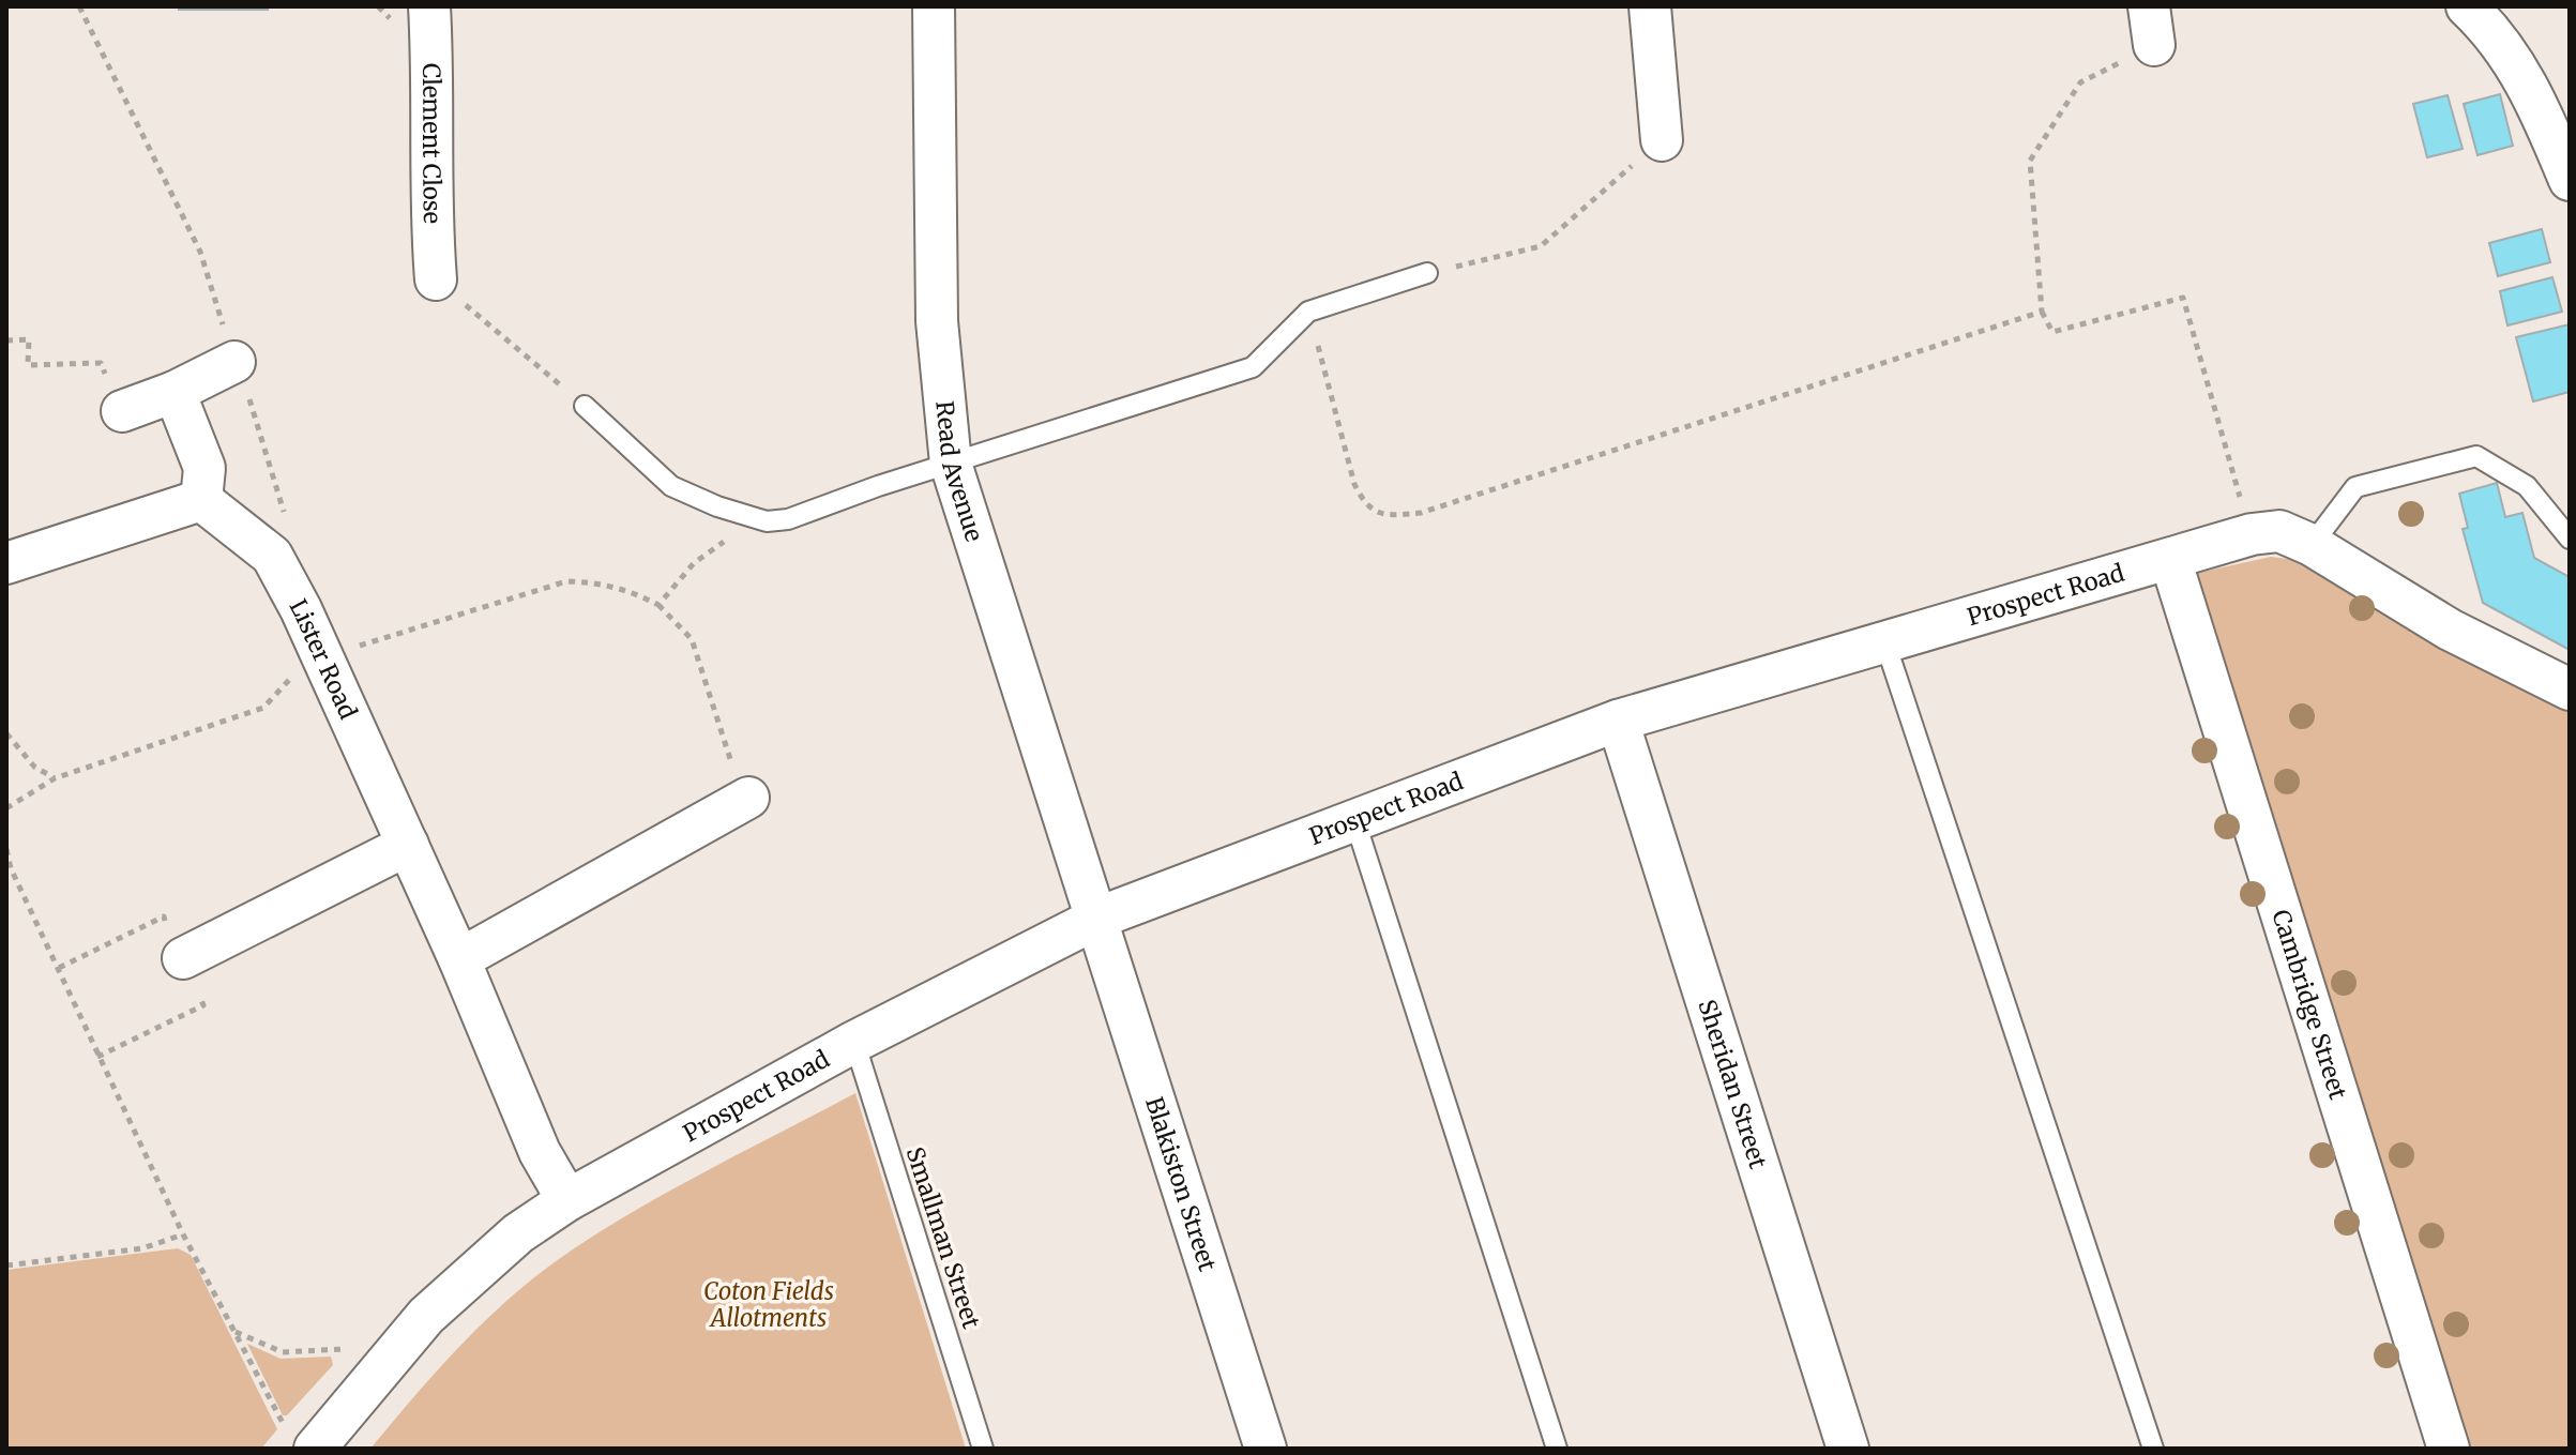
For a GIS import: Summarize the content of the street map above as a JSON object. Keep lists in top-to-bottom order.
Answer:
{
  "streets": {
    "street": [
      "Clement Close",
      "Read Avenue",
      "Prospect Road",
      "Lister Road",
      "Cambridge Street",
      "Sheridan Street",
      "Blakiston Street"
    ],
    "lane": ["Smallman Street"]
  },
  "crossings": [
    ["Read Avenue", "Prospect Road"],
    ["Read Avenue", "Blakiston Street"],
    ["Prospect Road", "Lister Road"],
    ["Prospect Road", "Cambridge Street"],
    ["Prospect Road", "Sheridan Street"],
    ["Prospect Road", "Blakiston Street"],
    ["Prospect Road", "Smallman Street"]
  ],
  "parks": ["Coton Fields Allotments"]
}
